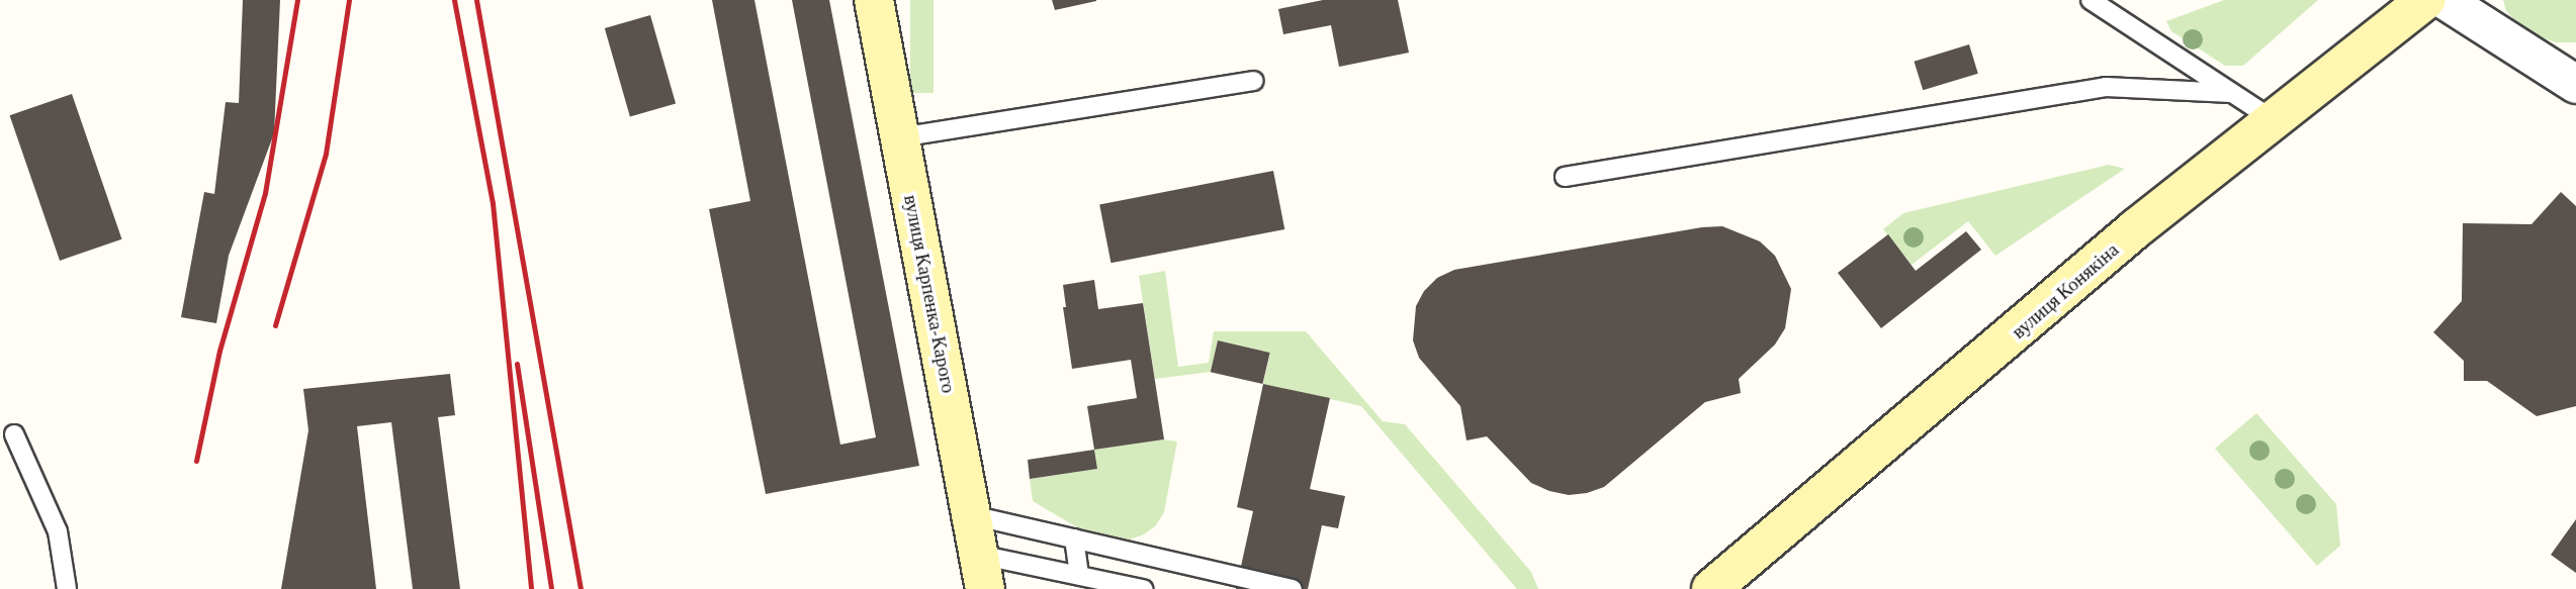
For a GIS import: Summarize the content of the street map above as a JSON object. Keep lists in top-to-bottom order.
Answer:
{
  "streets": {
    "main road": ["вулиця Конякіна", "вулиця Карпенка-Карого"]
  }
}
